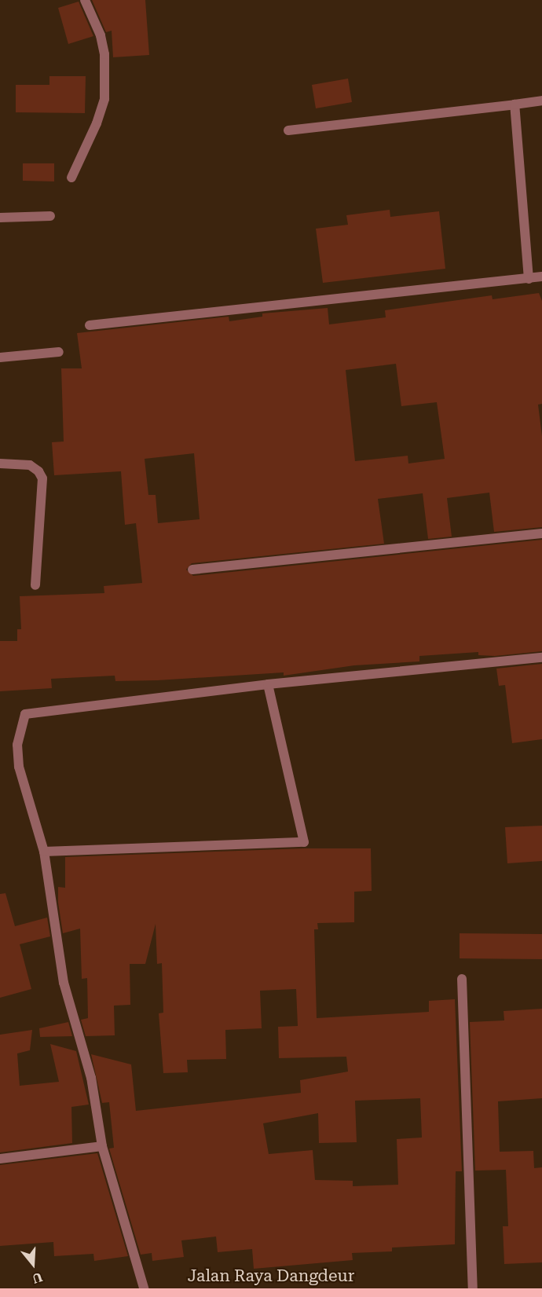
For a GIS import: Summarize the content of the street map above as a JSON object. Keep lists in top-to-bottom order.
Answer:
{
  "streets": {
    "highway": ["Jalan Raya Dangdeur"]
  },
  "north": "bottom"
}
